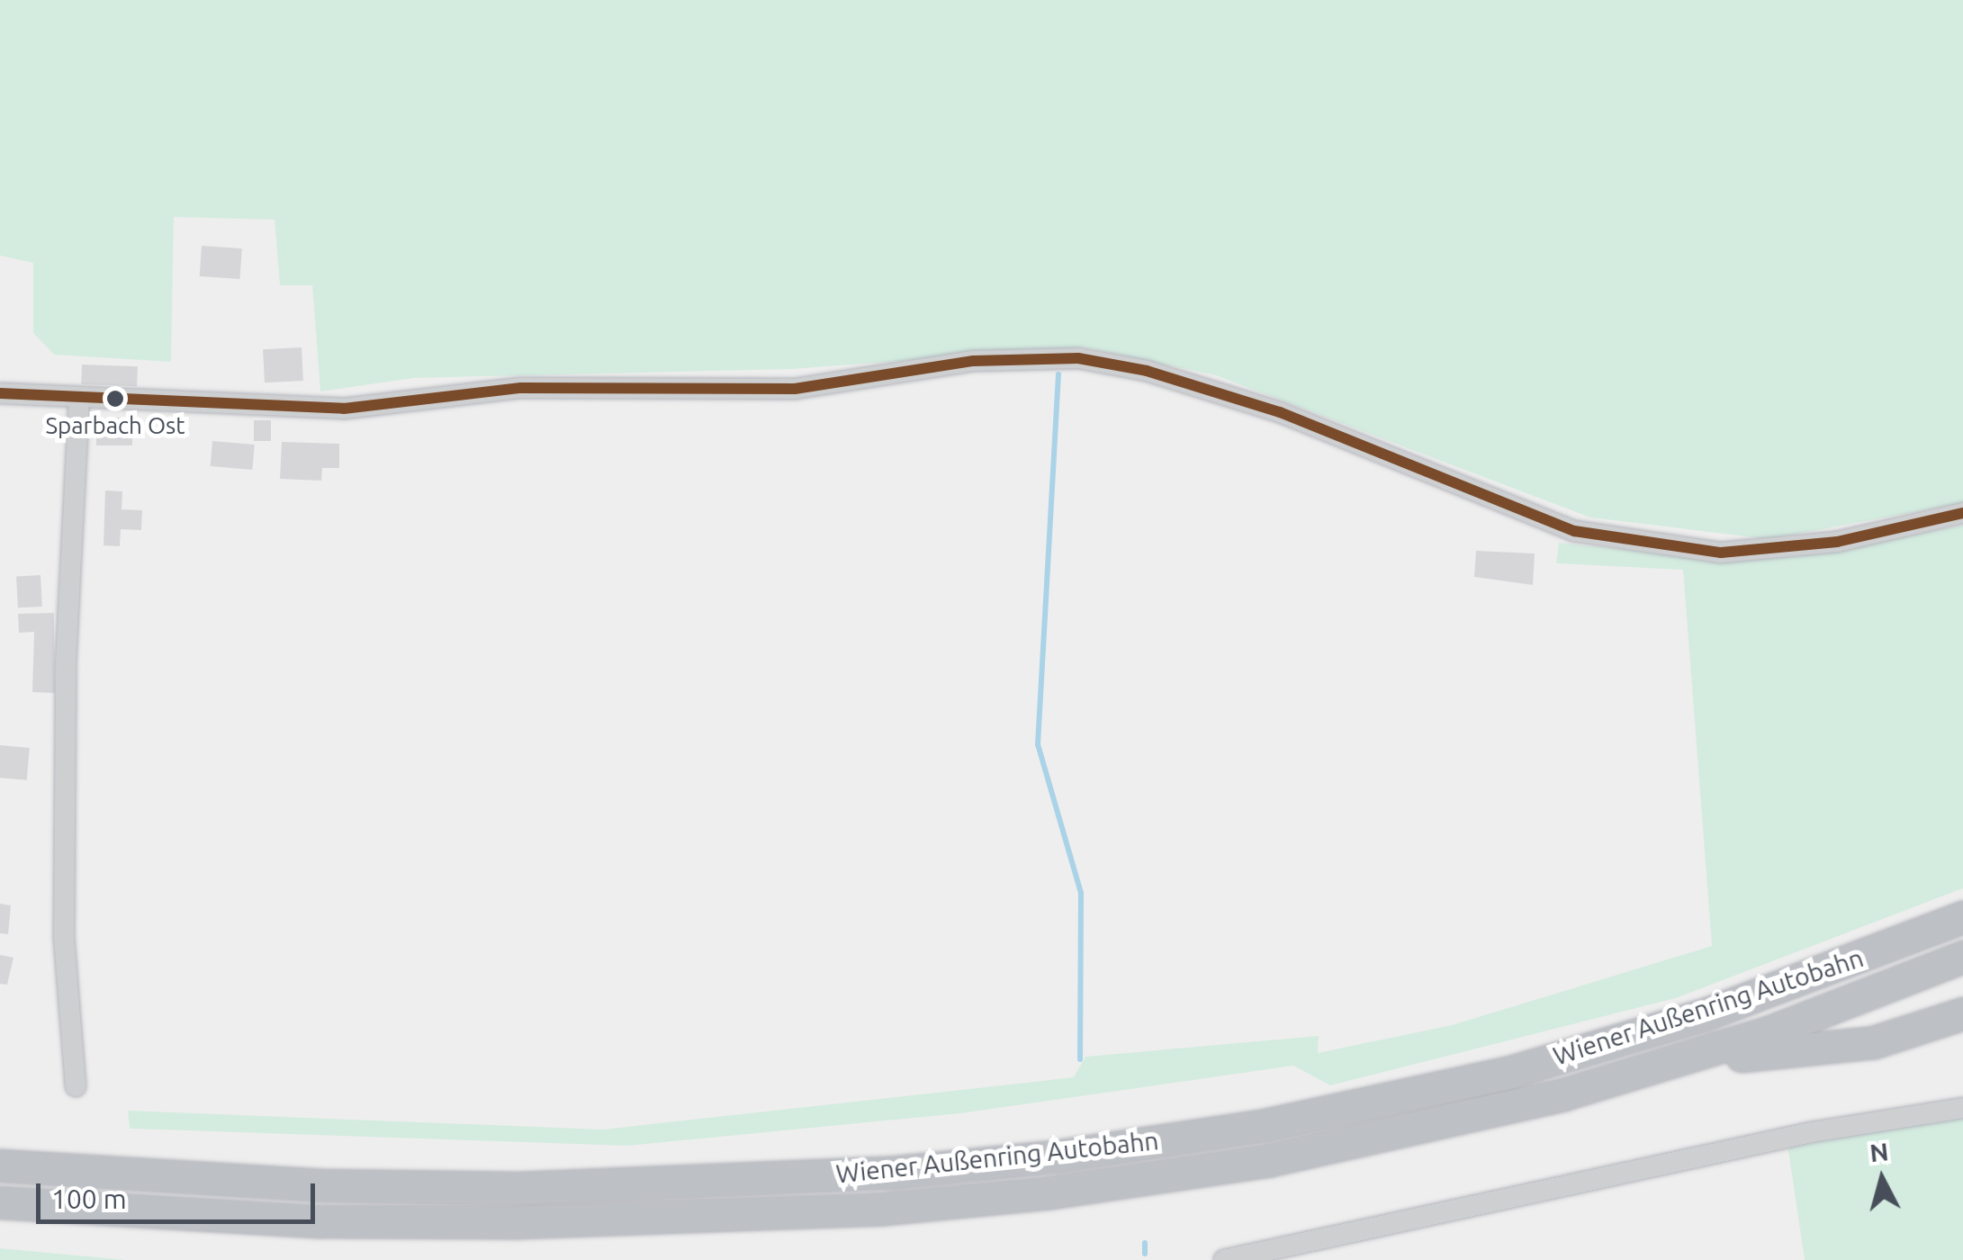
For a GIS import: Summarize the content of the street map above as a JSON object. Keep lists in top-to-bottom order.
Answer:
{
  "streets": {
    "highway": ["Wiener Außenring Autobahn"]
  },
  "places": ["Sparbach Ost"],
  "scale_bar": "100 m",
  "north": "top"
}
